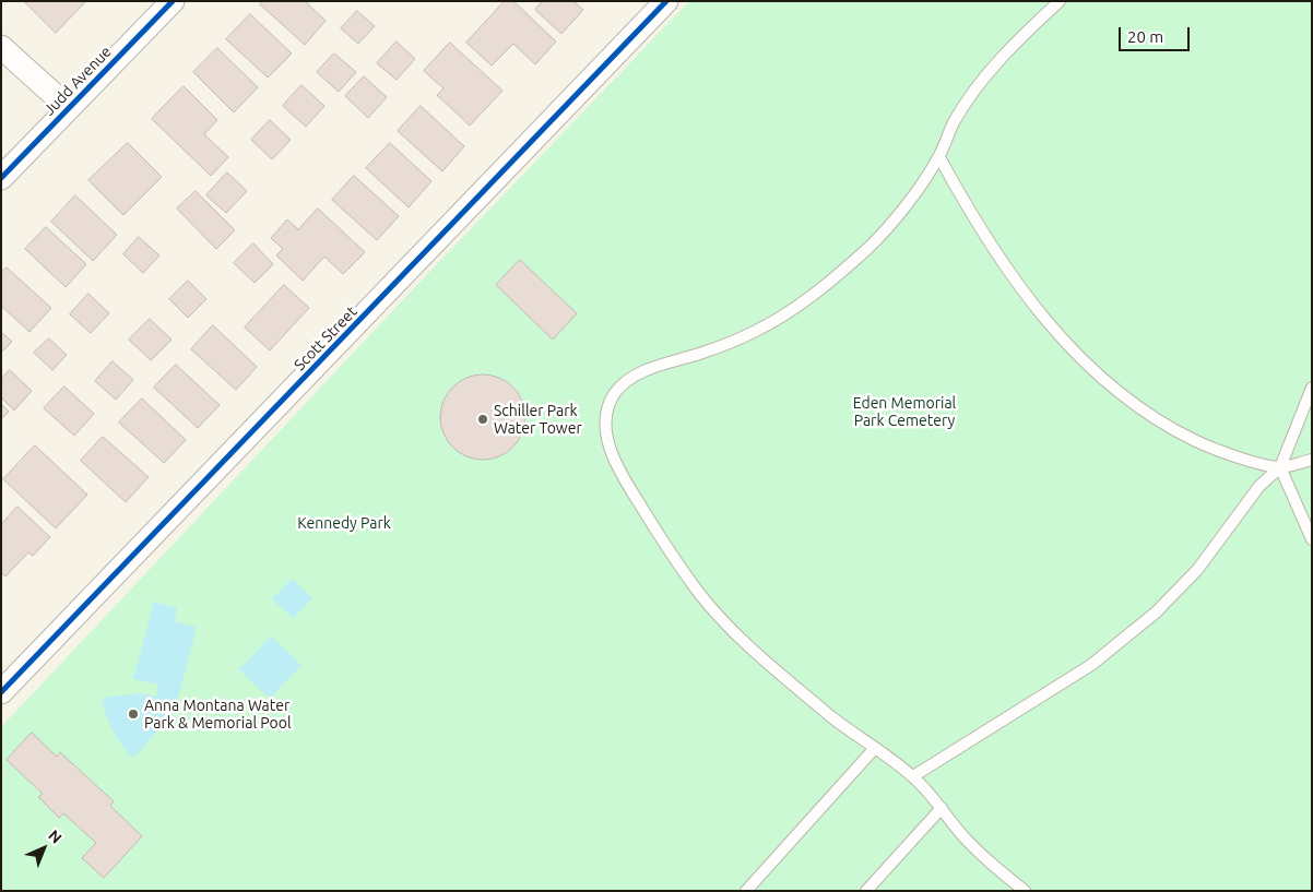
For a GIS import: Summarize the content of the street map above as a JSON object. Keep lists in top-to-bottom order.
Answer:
{
  "streets": {
    "street": ["Judd Avenue", "Scott Street"]
  },
  "parks": ["Eden Memorial Park Cemetery", "Kennedy Park"],
  "places": ["Schiller Park Water Tower", "Anna Montana Water Park & Memorial Pool"],
  "scale_bar": "20 m",
  "north": "top right"
}
